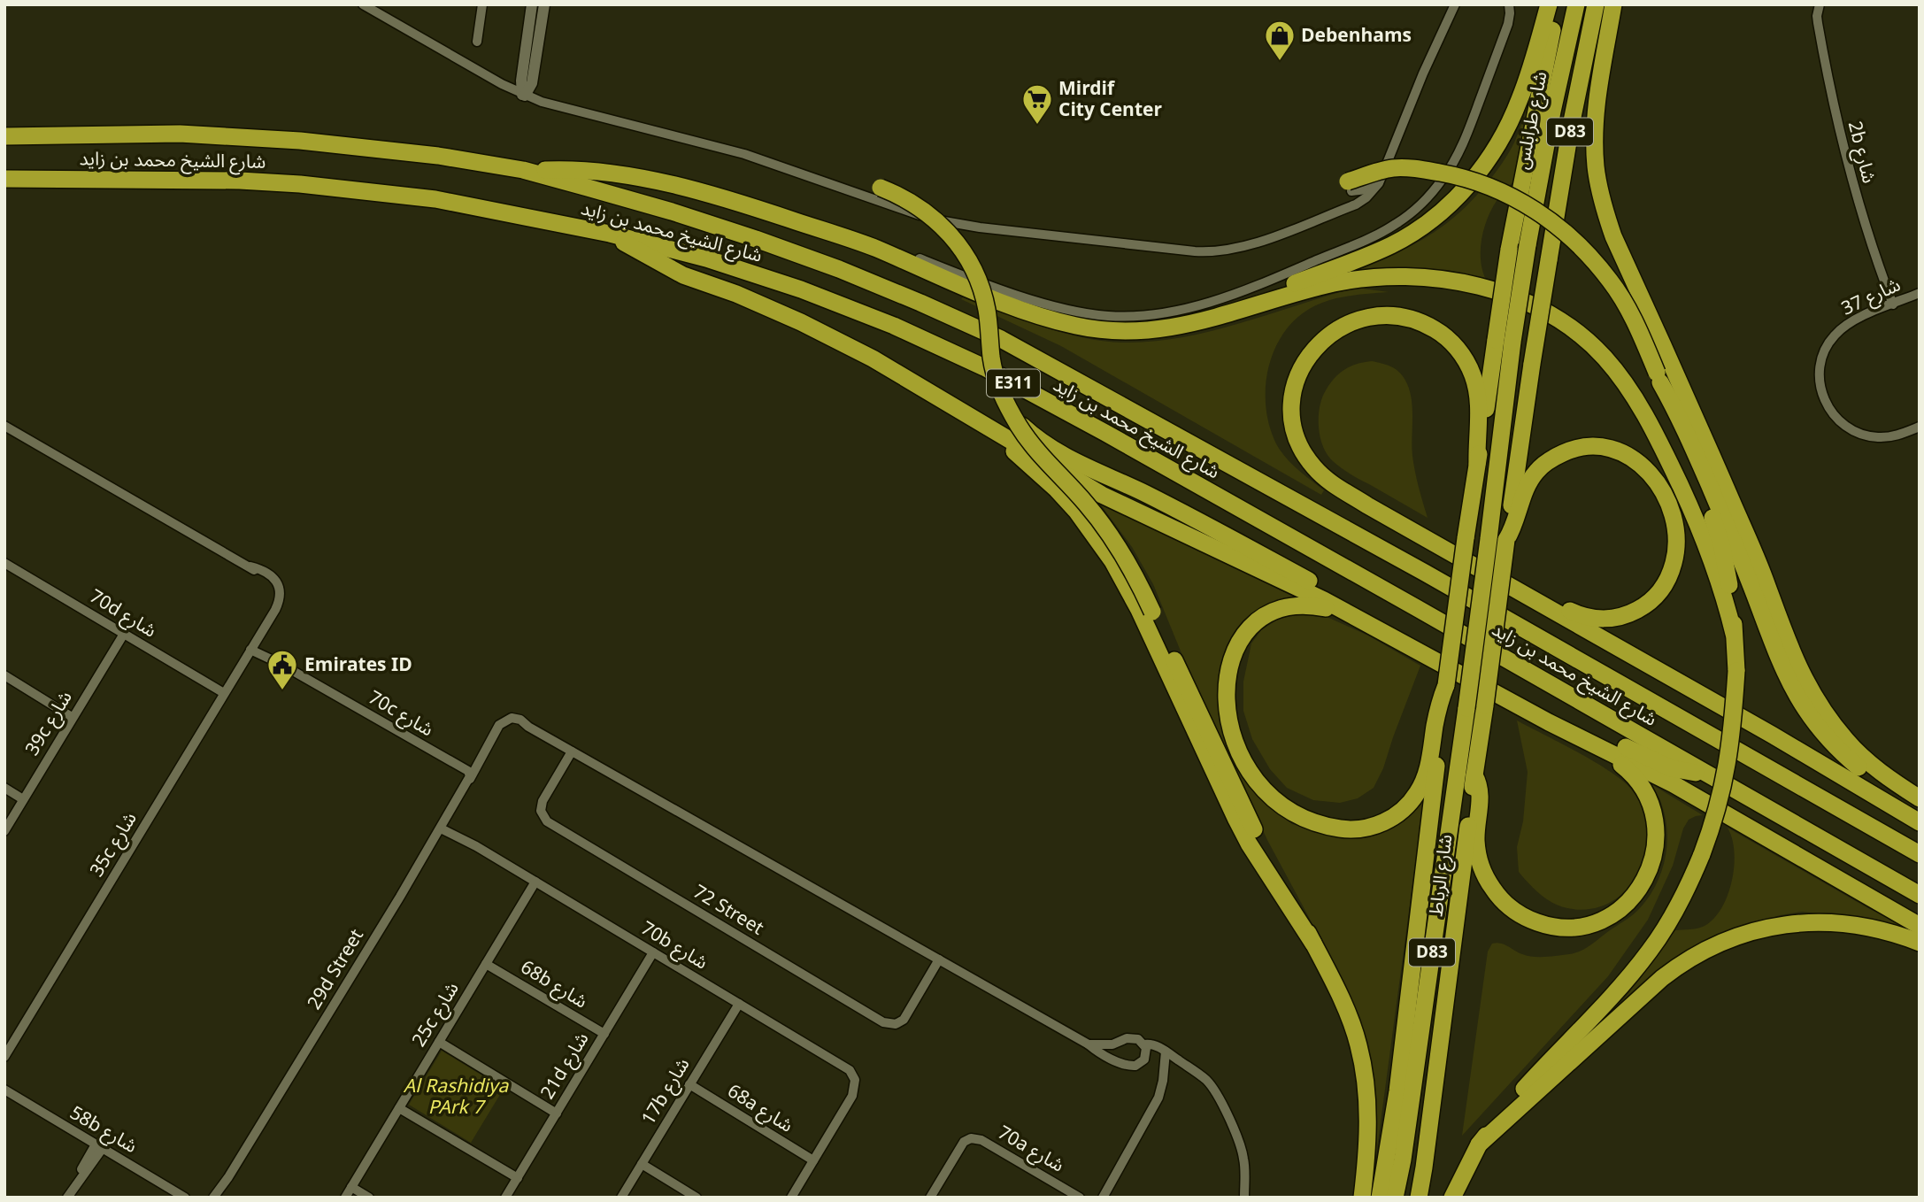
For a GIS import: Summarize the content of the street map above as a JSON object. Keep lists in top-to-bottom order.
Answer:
{
  "streets": {
    "highway": [
      "شارع طرابلس",
      "D83",
      "شارع الشيخ محمد بن زايد",
      "E311",
      "شارع الرباط"
    ],
    "street": [
      "2b شارع",
      "شارع 37",
      "70d شارع",
      "70c شارع",
      "39c شارع",
      "35c شارع",
      "72 Street",
      "70b شارع",
      "29d Street",
      "68b شارع",
      "25c شارع",
      "21d شارع",
      "17b شارع",
      "68a شارع",
      "58b شارع",
      "70a شارع"
    ]
  },
  "crossings": [
    ["شارع طرابلس", "شارع الرباط"],
    ["D83", "شارع الرباط"],
    ["2b شارع", "شارع 37"],
    ["70d شارع", "39c شارع"],
    ["70d شارع", "35c شارع"],
    ["70c شارع", "35c شارع"],
    ["70c شارع", "29d Street"],
    ["72 Street", "29d Street"],
    ["70b شارع", "29d Street"],
    ["70b شارع", "25c شارع"],
    ["70b شارع", "21d شارع"],
    ["70b شارع", "17b شارع"],
    ["70b شارع", "68a شارع"],
    ["68b شارع", "25c شارع"],
    ["68b شارع", "21d شارع"],
    ["17b شارع", "68a شارع"]
  ],
  "parks": ["Al Rashidiya PArk 7"],
  "places": {
    "shop": ["Debenhams"],
    "supermarket": ["Mirdif City Center"],
    "public building": ["Emirates ID"]
  }
}
